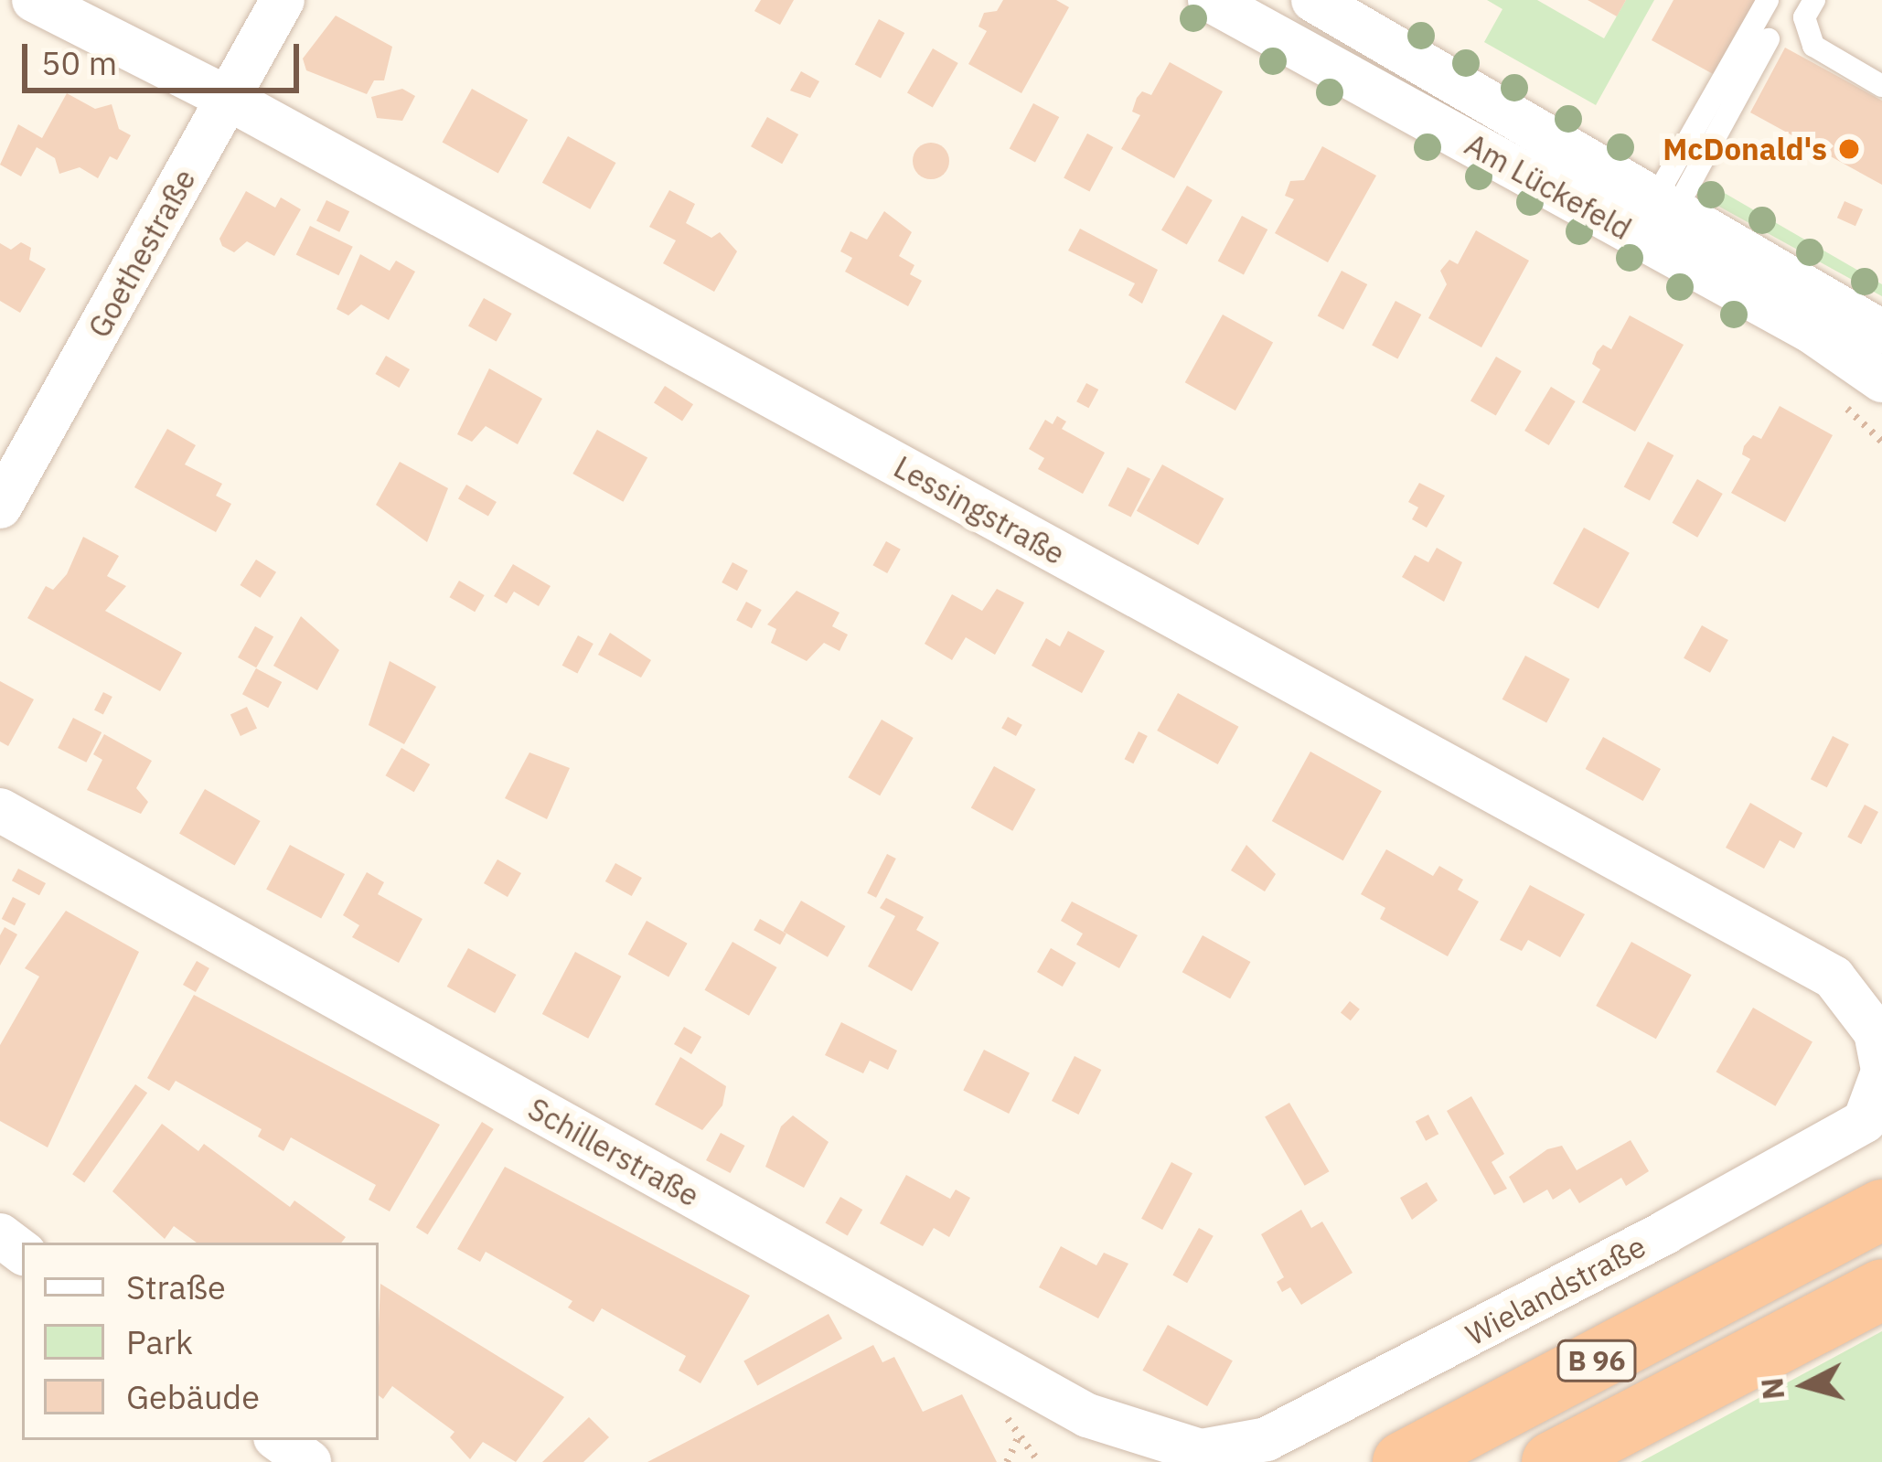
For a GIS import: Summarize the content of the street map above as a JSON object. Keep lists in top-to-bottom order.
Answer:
{
  "streets": {
    "highway": ["B 96"],
    "street": [
      "Am Lückefeld",
      "Goethestraße",
      "Lessingstraße",
      "Schillerstraße",
      "Wielandstraße"
    ]
  },
  "crossings": [
    ["Goethestraße", "Lessingstraße"],
    ["Schillerstraße", "Wielandstraße"]
  ],
  "places": ["McDonald's"],
  "legend": ["Straße", "Park", "Gebäude"],
  "scale_bar": "50 m",
  "north": "left"
}
